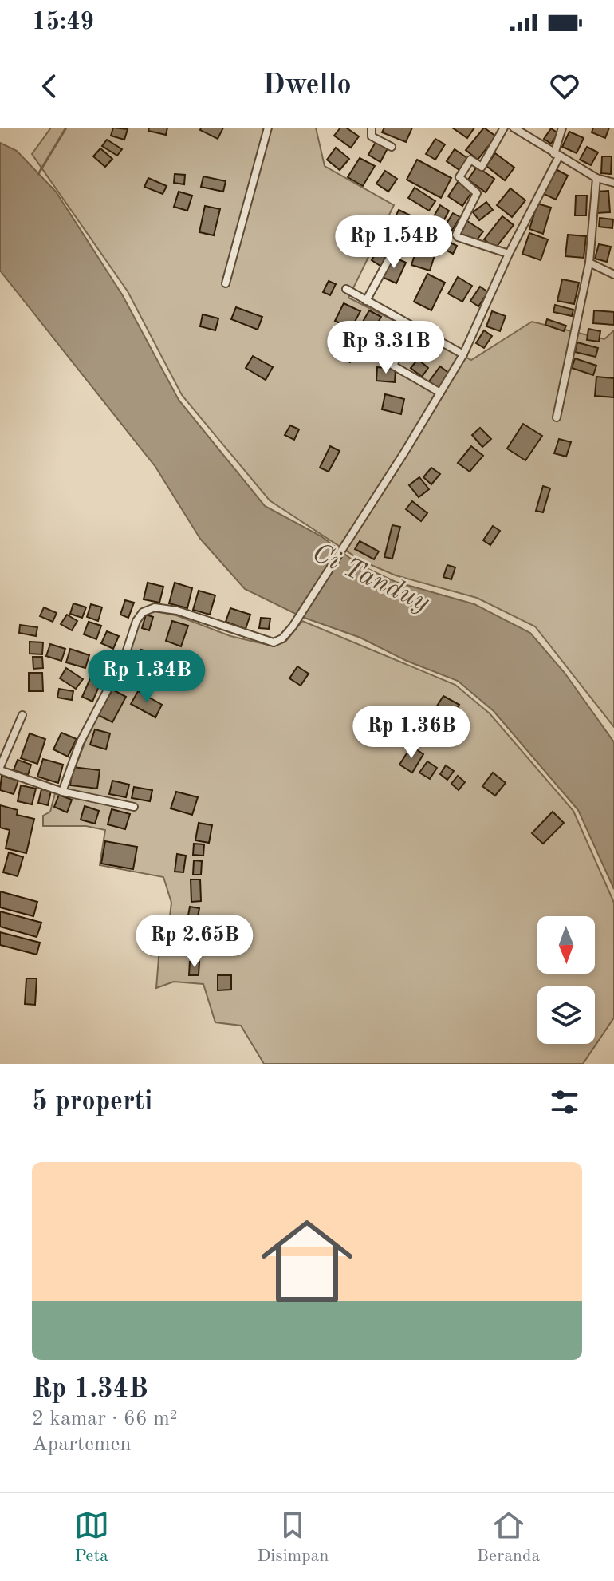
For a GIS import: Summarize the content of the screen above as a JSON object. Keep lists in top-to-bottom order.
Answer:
{
  "water": ["Ci Tanduy"],
  "north": "bottom",
  "page": {
    "status": "15:49",
    "header": "Dwello",
    "price": [
      "Rp 1.54B",
      "Rp 3.31B",
      "Rp 1.34B",
      "Rp 1.36B",
      "Rp 2.65B"
    ],
    "heading": "5 properti",
    "list": [
      {
        "name": "Rp 1.34B",
        "note": "2 kamar · 66 m² · Apartemen"
      }
    ],
    "tabs": ["Peta", "Disimpan", "Beranda"]
  }
}
